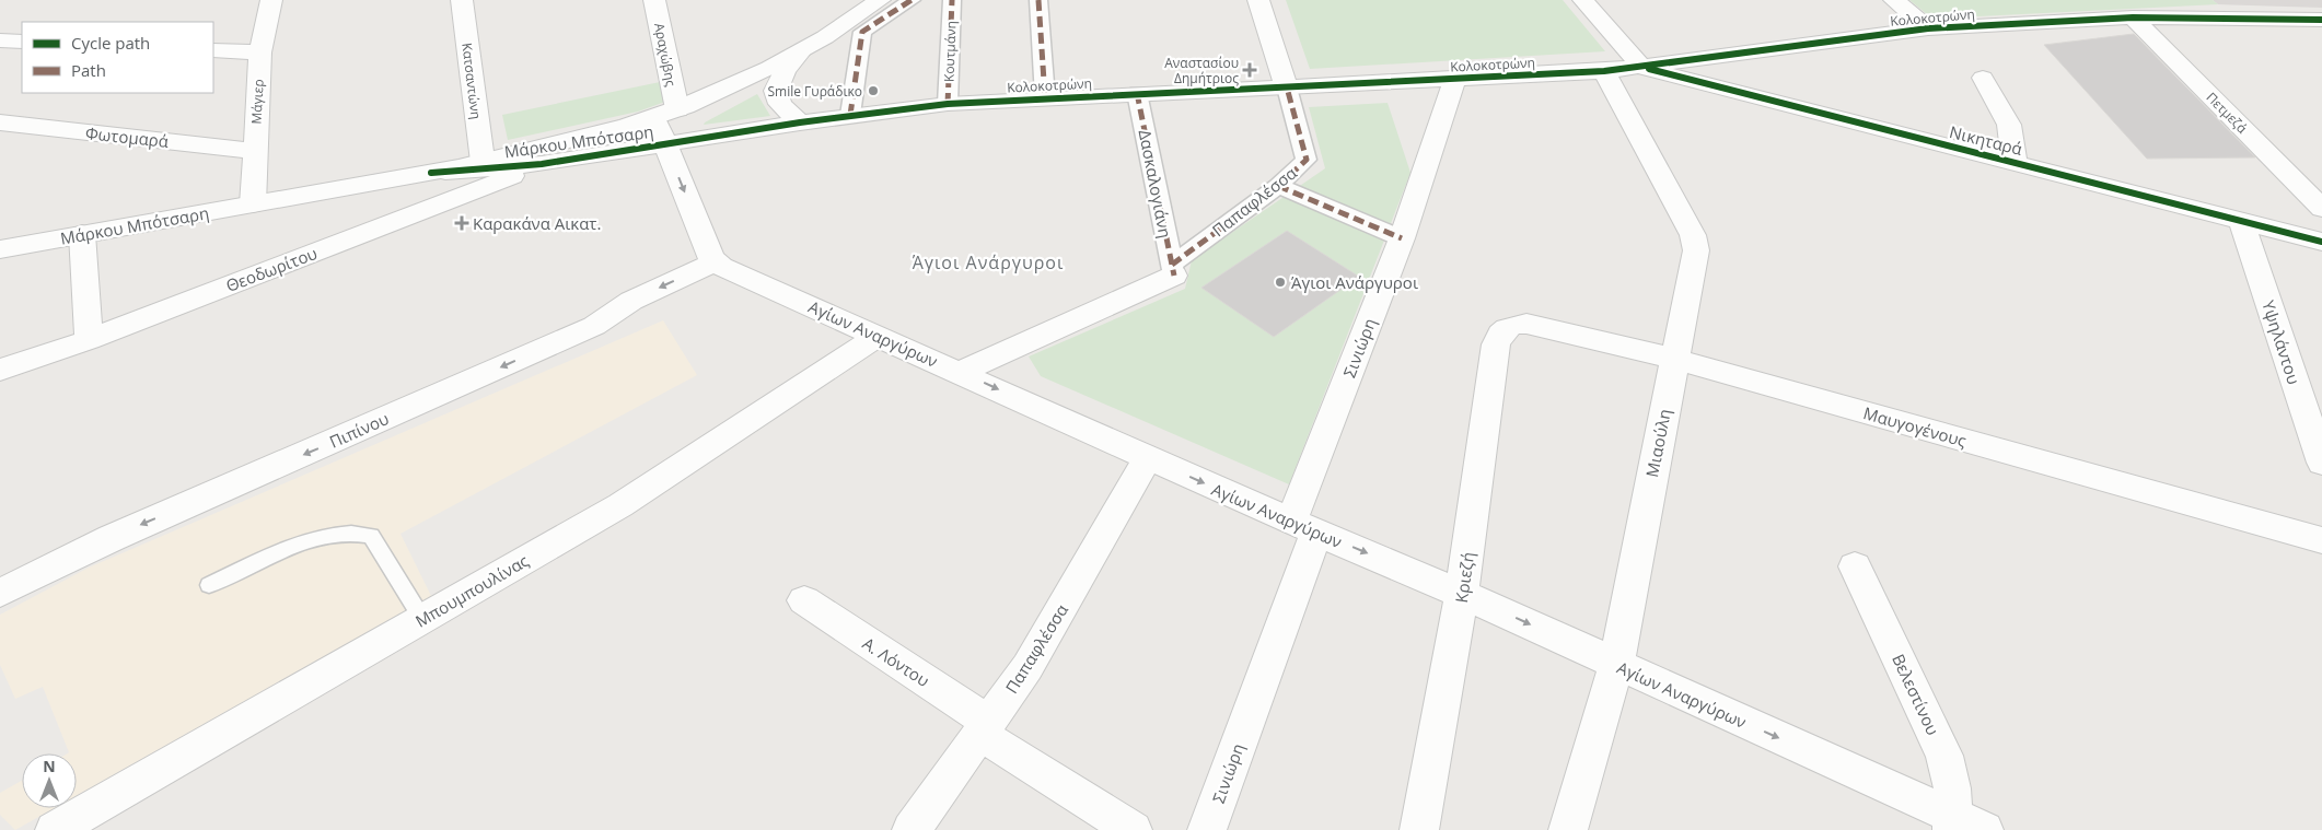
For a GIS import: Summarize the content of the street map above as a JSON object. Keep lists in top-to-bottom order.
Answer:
{
  "streets": {
    "street": [
      "Κολοκοτρώνη",
      "Κουτμάνη",
      "Αραχώβης",
      "Κατσαντώνη",
      "Μάγιερ",
      "Πετμεζά",
      "Φωτομαρά",
      "Νικηταρά",
      "Μάρκου Μπότσαρη",
      "Δασκαλογιάνη",
      "Παπαφλέσσα",
      "Θεοδωρίτου",
      "Αγίων Αναργύρων",
      "Υψηλάντου",
      "Σινιώρη",
      "Μαυγογένους",
      "Πιπίνου",
      "Μιαούλη",
      "Κριεζή",
      "Μπουμπουλίνας",
      "Α. Λόντου",
      "Βελεστίνου"
    ]
  },
  "crossings": [
    ["Κολοκοτρώνη", "Κουτμάνη"],
    ["Κολοκοτρώνη", "Πετμεζά"],
    ["Κολοκοτρώνη", "Νικηταρά"],
    ["Κολοκοτρώνη", "Μάρκου Μπότσαρη"],
    ["Κολοκοτρώνη", "Δασκαλογιάνη"],
    ["Κολοκοτρώνη", "Παπαφλέσσα"],
    ["Κολοκοτρώνη", "Σινιώρη"],
    ["Κολοκοτρώνη", "Μιαούλη"],
    ["Αραχώβης", "Μάρκου Μπότσαρη"],
    ["Κατσαντώνη", "Μάρκου Μπότσαρη"],
    ["Μάγιερ", "Φωτομαρά"],
    ["Μάγιερ", "Μάρκου Μπότσαρη"],
    ["Νικηταρά", "Υψηλάντου"],
    ["Μάρκου Μπότσαρη", "Θεοδωρίτου"],
    ["Δασκαλογιάνη", "Παπαφλέσσα"],
    ["Παπαφλέσσα", "Αγίων Αναργύρων"],
    ["Παπαφλέσσα", "Α. Λόντου"],
    ["Αγίων Αναργύρων", "Σινιώρη"],
    ["Αγίων Αναργύρων", "Πιπίνου"],
    ["Αγίων Αναργύρων", "Μιαούλη"],
    ["Αγίων Αναργύρων", "Κριεζή"],
    ["Αγίων Αναργύρων", "Μπουμπουλίνας"],
    ["Αγίων Αναργύρων", "Βελεστίνου"],
    ["Μαυγογένους", "Μιαούλη"],
    ["Μαυγογένους", "Κριεζή"]
  ],
  "one_way": ["Αγίων Αναργύρων", "Πιπίνου"],
  "districts": ["Άγιοι Ανάργυροι"],
  "places": {
    "health": ["Αναστασίου Δημήτριος", "Καρακάνα Αικατ."],
    "other": ["Smile Γυράδικο", "Άγιοι Ανάργυροι"]
  },
  "legend": ["Cycle path", "Path"],
  "north": "top"
}
